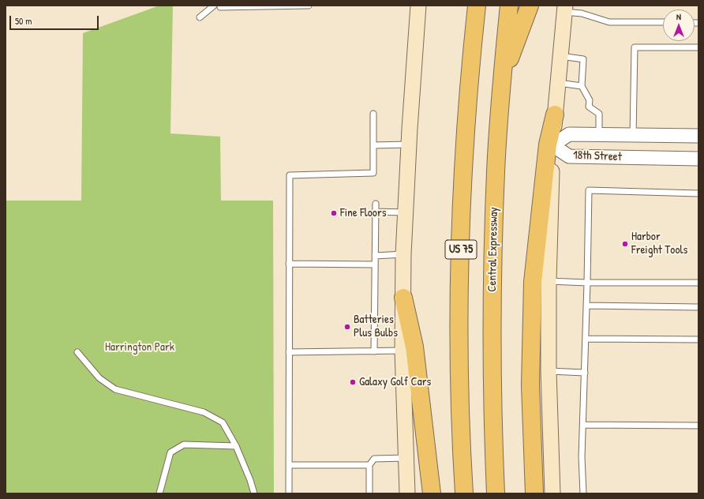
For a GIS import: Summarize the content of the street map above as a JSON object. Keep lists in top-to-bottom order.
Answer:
{
  "streets": {
    "highway": ["US 75", "Central Expressway"],
    "street": ["18th Street"]
  },
  "parks": ["Harrington Park"],
  "places": [
    "Fine Floors",
    "Harbor Freight Tools",
    "Batteries Plus Bulbs",
    "Galaxy Golf Cars"
  ],
  "scale_bar": "50 m",
  "north": "top"
}
